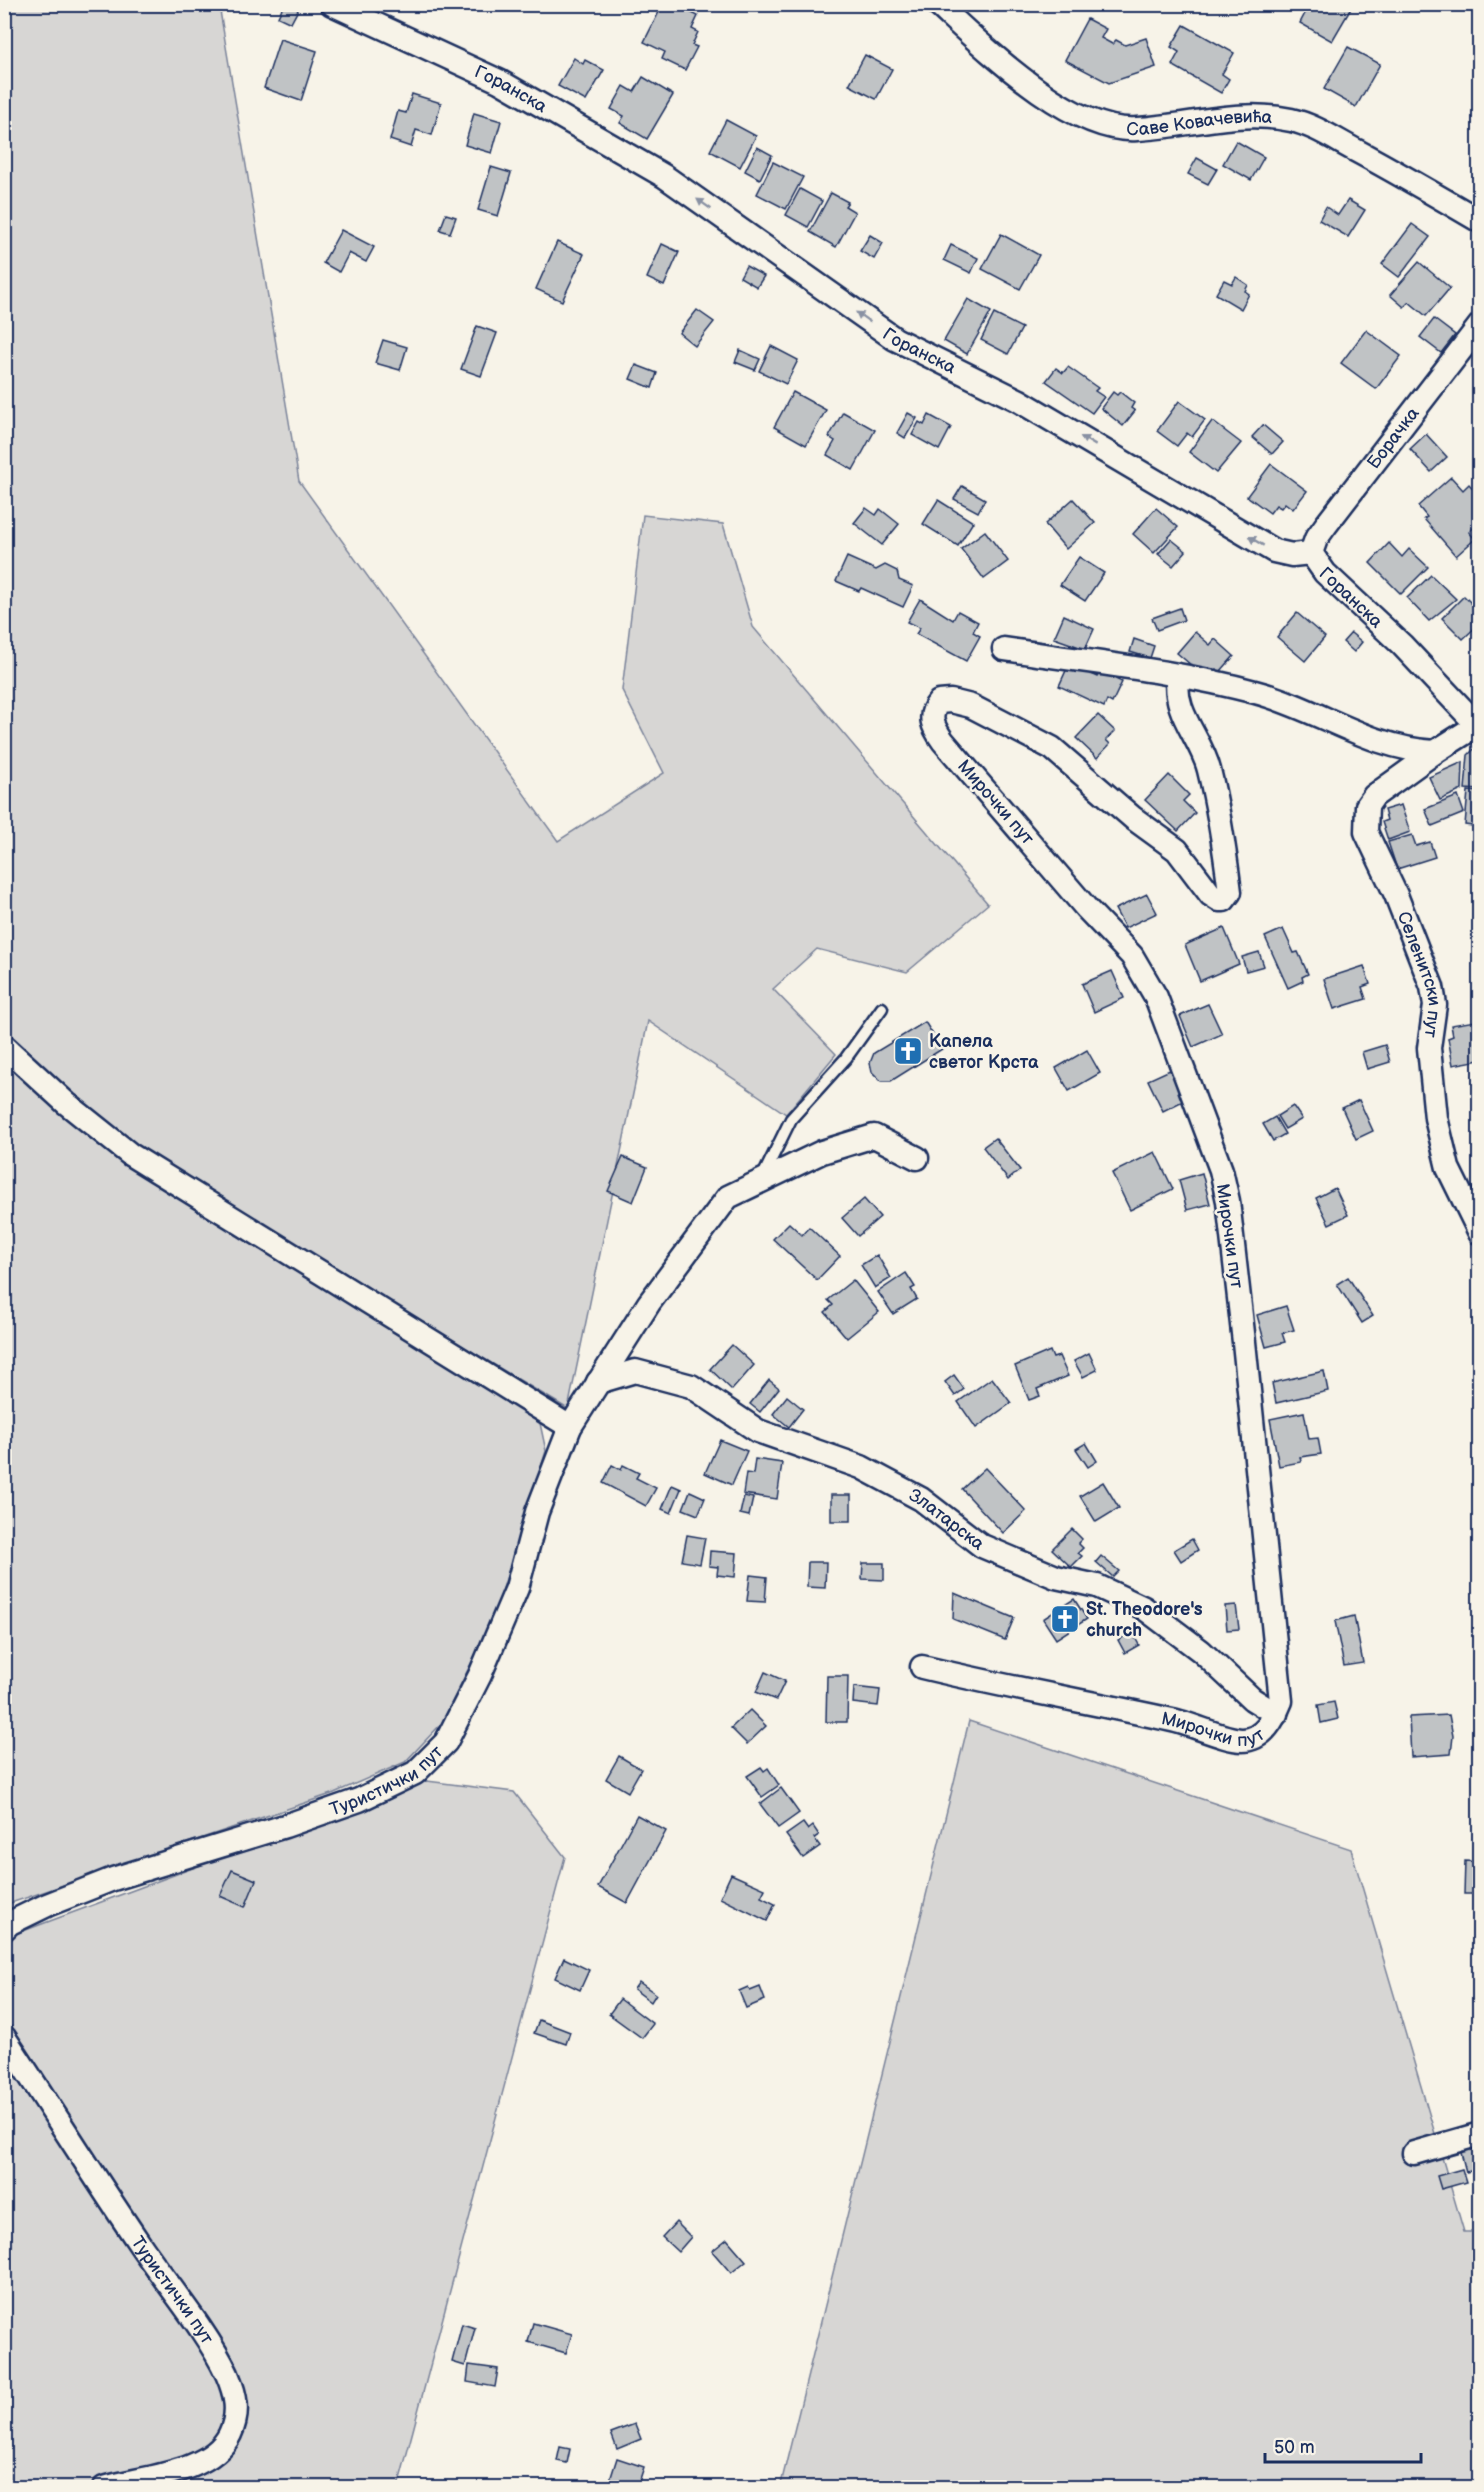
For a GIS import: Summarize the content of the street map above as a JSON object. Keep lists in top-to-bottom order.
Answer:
{
  "streets": {
    "street": [
      "Горанска",
      "Саве Ковачевића",
      "Борачка",
      "Мирочки пут",
      "Селенитски пут",
      "Златарска",
      "Туристички пут"
    ]
  },
  "crossings": [
    ["Горанска", "Борачка"],
    ["Горанска", "Селенитски пут"],
    ["Мирочки пут", "Златарска"],
    ["Златарска", "Туристички пут"]
  ],
  "one_way": ["Горанска"],
  "places": {
    "church": ["Капела светог Крста", "St. Theodore's church"]
  },
  "scale_bar": "50 m"
}
